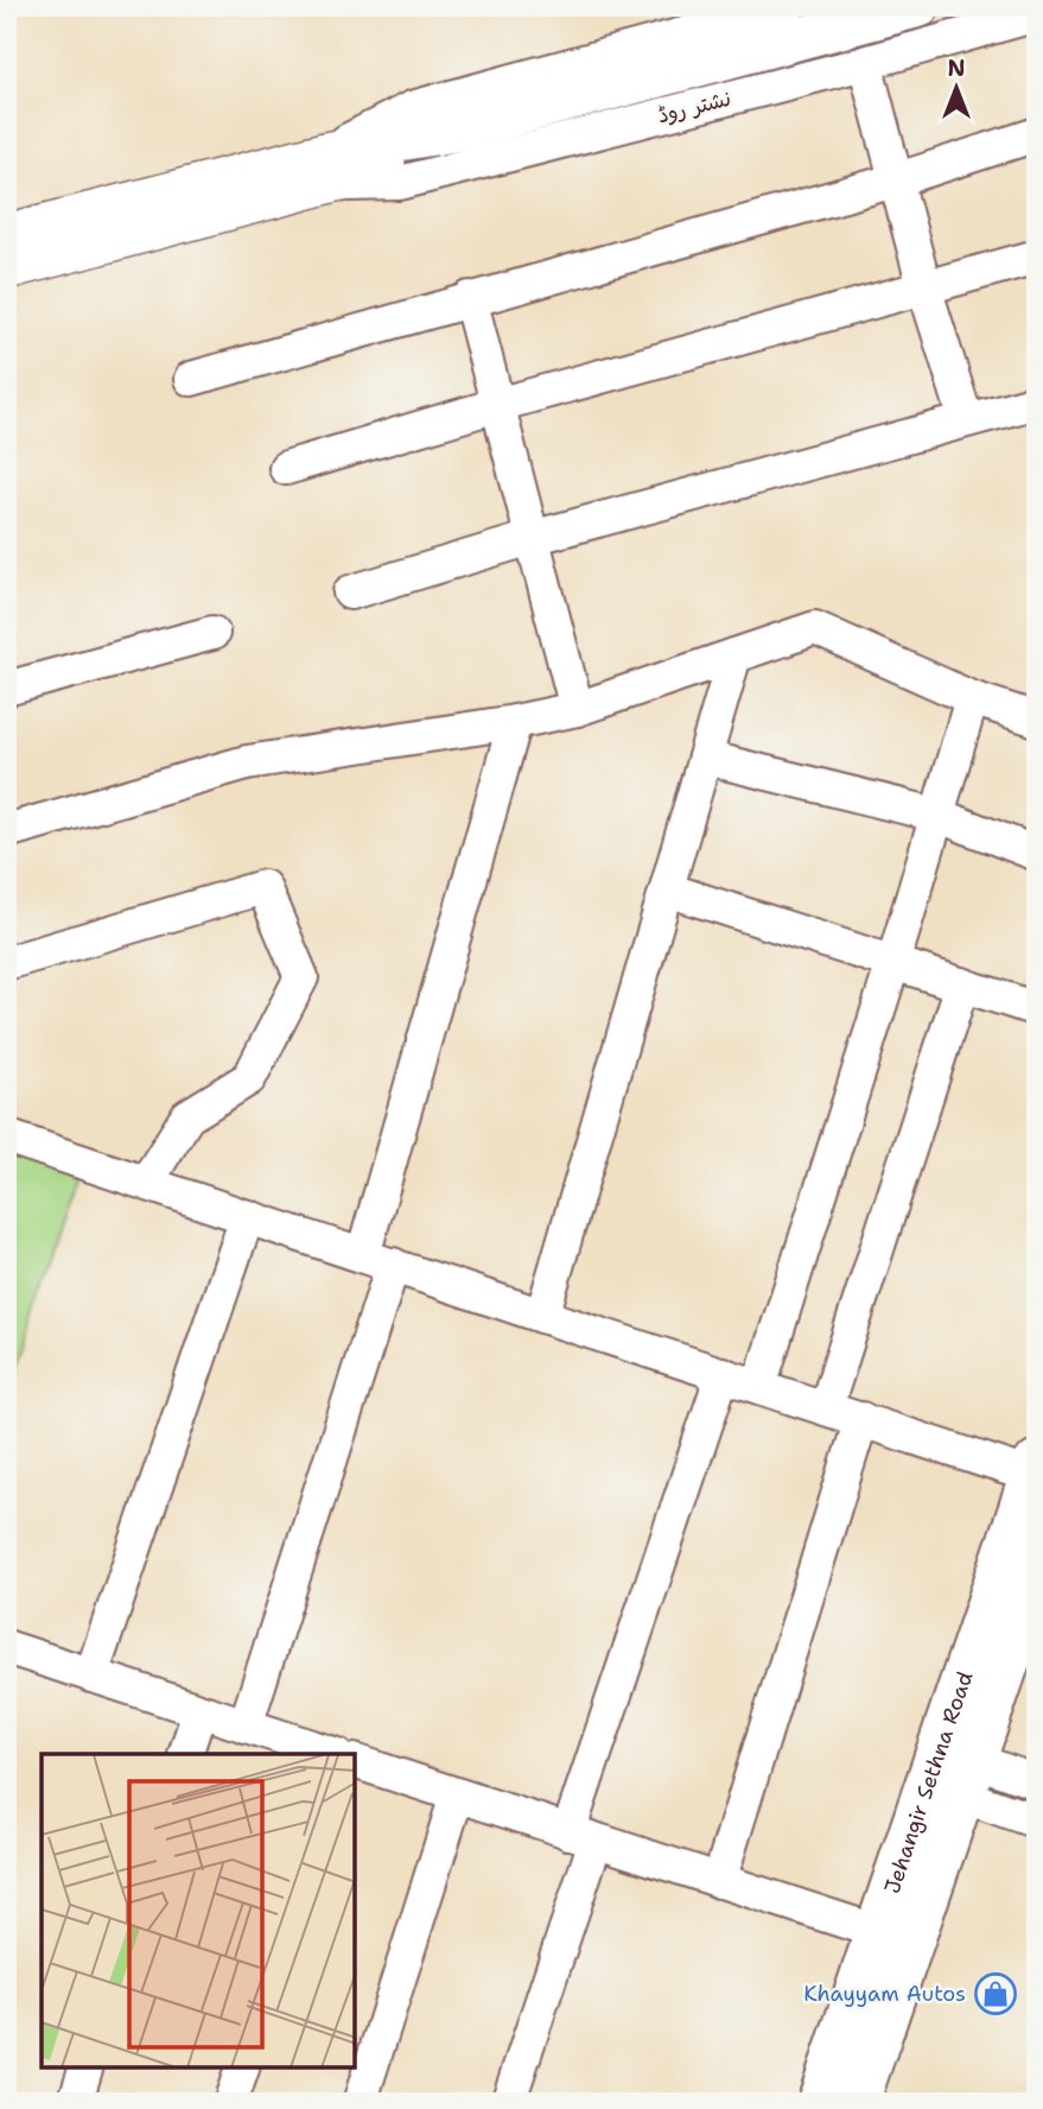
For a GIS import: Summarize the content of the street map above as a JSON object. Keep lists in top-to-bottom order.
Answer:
{
  "streets": {
    "highway": ["Jehangir Sethna Road"],
    "main road": ["نشتر روڈ"]
  },
  "places": {
    "shop": ["Khayyam Autos"]
  },
  "north": "top"
}
